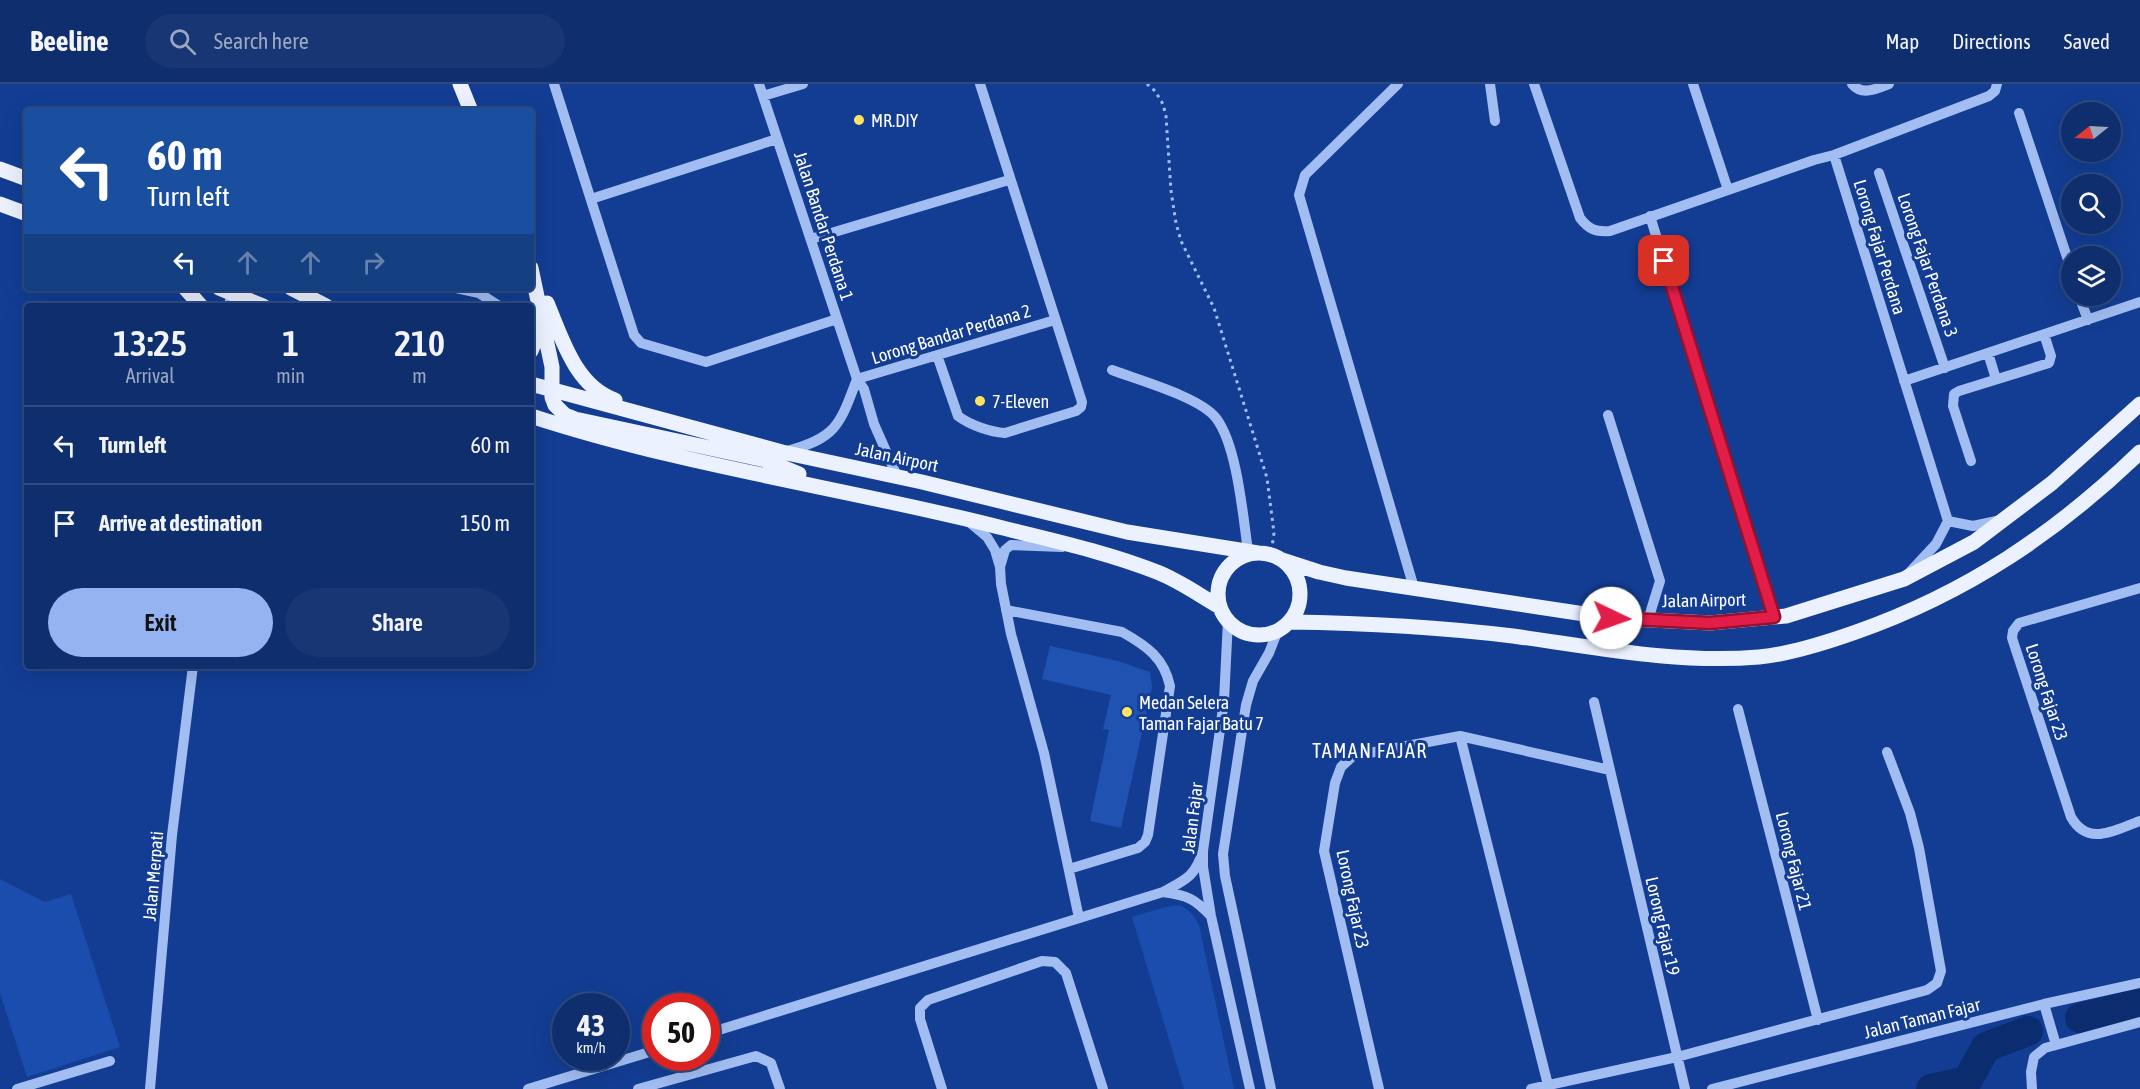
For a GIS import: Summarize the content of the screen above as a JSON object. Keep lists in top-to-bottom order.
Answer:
{
  "streets": {
    "main road": ["Jalan Airport"],
    "street": [
      "Jalan Bandar Perdana 1",
      "Lorong Fajar Perdana",
      "Lorong Fajar Perdana 3",
      "Lorong Bandar Perdana 2",
      "Lorong Fajar 23",
      "Jalan Fajar",
      "Lorong Fajar 21",
      "Jalan Merpati",
      "Lorong Fajar 19",
      "Jalan Taman Fajar"
    ]
  },
  "crossings": [
    ["Jalan Bandar Perdana 1", "Lorong Bandar Perdana 2"],
    ["Jalan Bandar Perdana 1", "Jalan Airport"],
    ["Jalan Airport", "Jalan Fajar"]
  ],
  "districts": ["TAMAN FAJAR"],
  "places": ["MR.DIY", "7-Eleven", "Medan Selera Taman Fajar Batu 7"],
  "north": "left",
  "page": {
    "header": "Beeline",
    "search": "Search here",
    "nav": ["Map", "Directions", "Saved"],
    "turn": ["60 m", "Turn left"],
    "eta": [
      "13:25",
      "Arrival",
      "1",
      "min",
      "210",
      "m"
    ],
    "list": [
      {
        "name": "Turn left",
        "value": "60 m"
      },
      {
        "name": "Arrive at destination",
        "value": "150 m"
      }
    ],
    "buttons": ["Exit", "Share"],
    "speed": "43 km/h",
    "limit": "50"
  }
}
